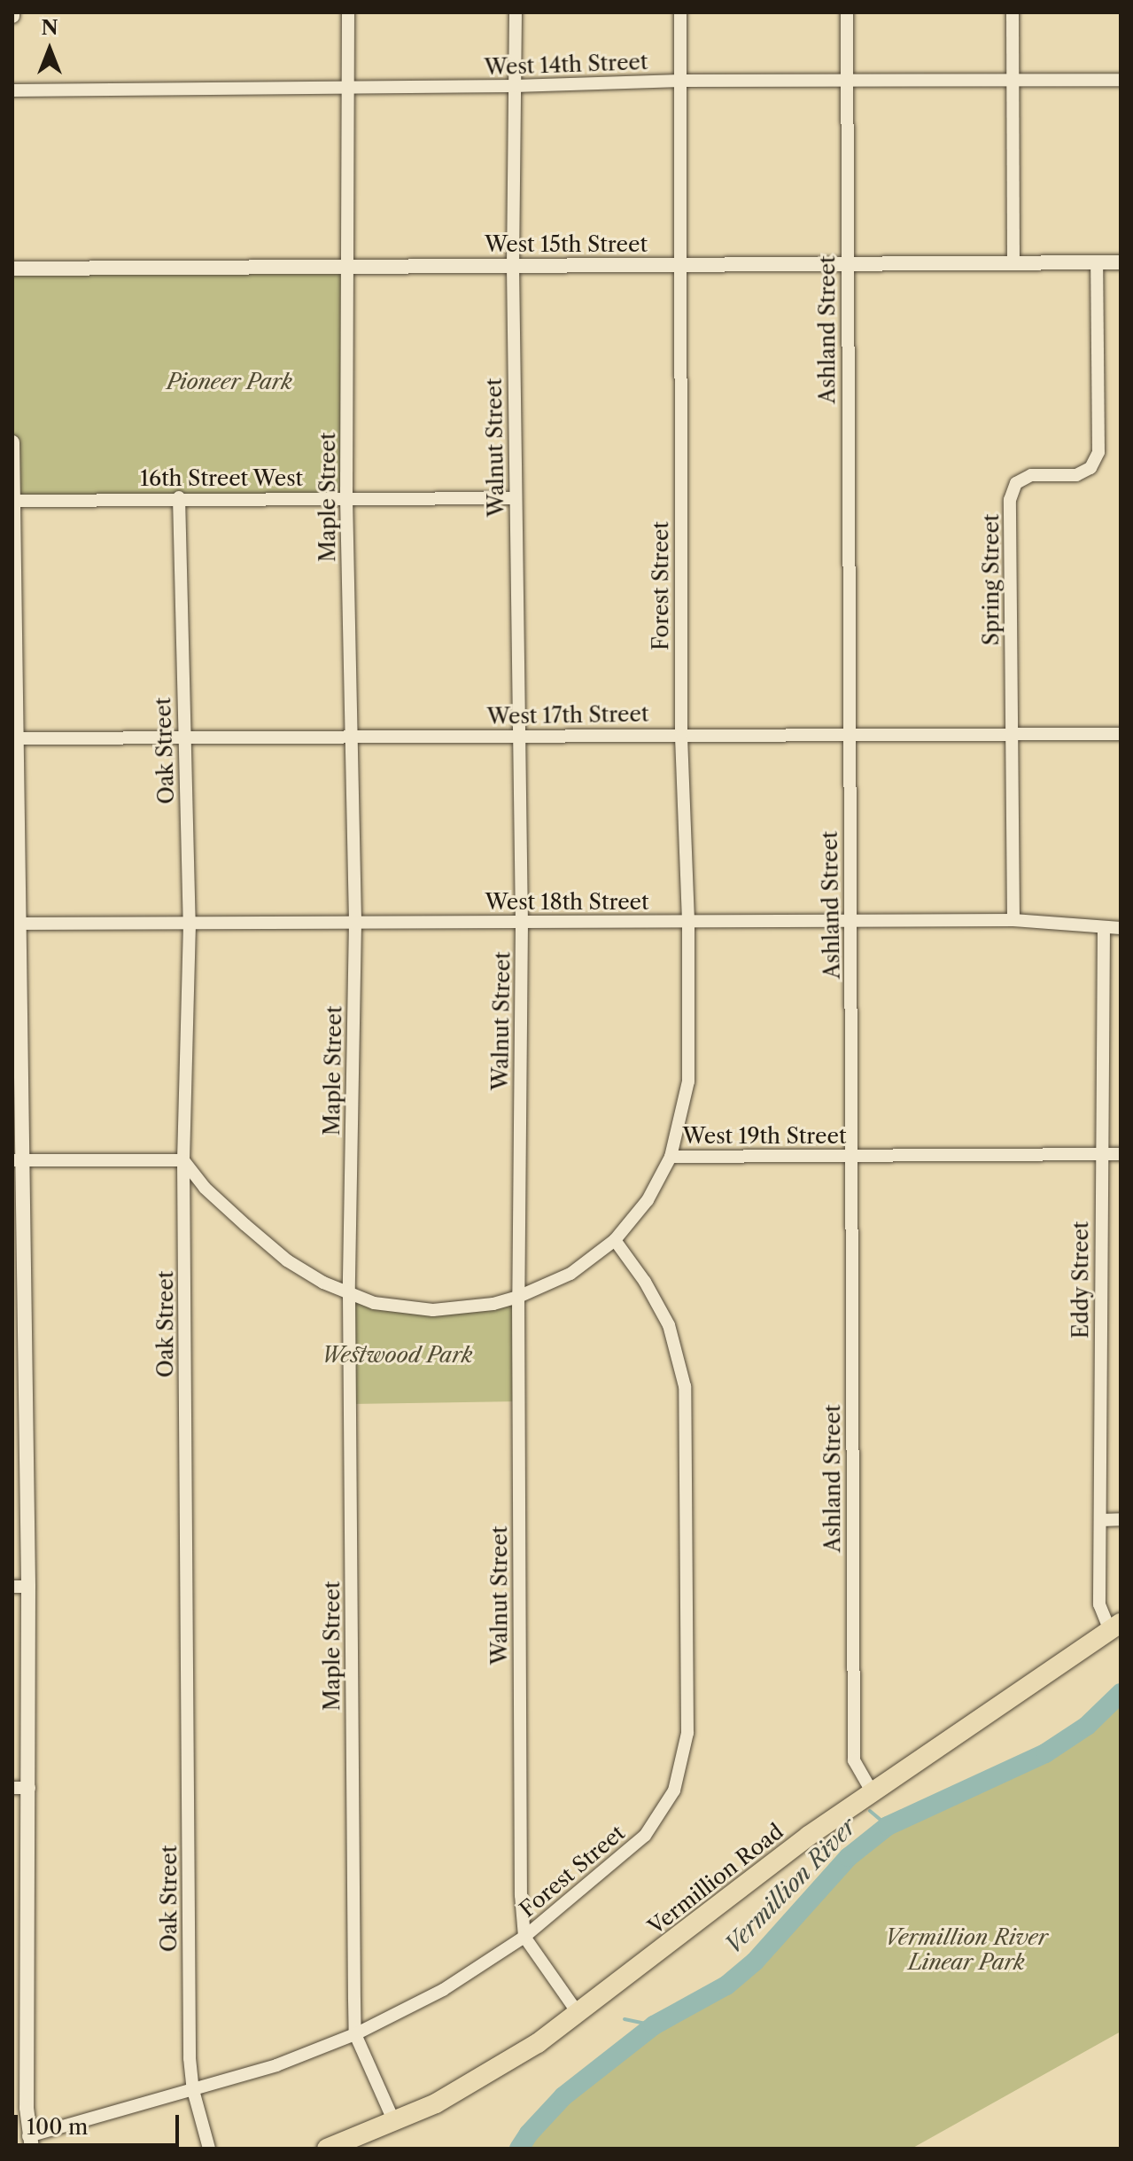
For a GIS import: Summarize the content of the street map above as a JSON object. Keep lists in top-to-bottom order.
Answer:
{
  "streets": {
    "main road": ["Vermillion Road"],
    "street": [
      "West 14th Street",
      "West 15th Street",
      "Ashland Street",
      "Walnut Street",
      "16th Street West",
      "Maple Street",
      "Spring Street",
      "Forest Street",
      "West 17th Street",
      "Oak Street",
      "West 18th Street",
      "West 19th Street",
      "Eddy Street"
    ]
  },
  "crossings": [
    ["West 14th Street", "Ashland Street"],
    ["West 14th Street", "Walnut Street"],
    ["West 14th Street", "Maple Street"],
    ["West 14th Street", "Forest Street"],
    ["West 15th Street", "Ashland Street"],
    ["West 15th Street", "Walnut Street"],
    ["West 15th Street", "Maple Street"],
    ["West 15th Street", "Spring Street"],
    ["West 15th Street", "Forest Street"],
    ["Ashland Street", "West 17th Street"],
    ["Ashland Street", "West 18th Street"],
    ["Ashland Street", "West 19th Street"],
    ["Ashland Street", "Vermillion Road"],
    ["Walnut Street", "16th Street West"],
    ["Walnut Street", "Forest Street"],
    ["Walnut Street", "West 17th Street"],
    ["Walnut Street", "West 18th Street"],
    ["Walnut Street", "West 19th Street"],
    ["16th Street West", "Maple Street"],
    ["16th Street West", "Oak Street"],
    ["Maple Street", "Forest Street"],
    ["Maple Street", "West 17th Street"],
    ["Maple Street", "West 18th Street"],
    ["Maple Street", "West 19th Street"],
    ["Maple Street", "Vermillion Road"],
    ["Spring Street", "West 17th Street"],
    ["Spring Street", "West 18th Street"],
    ["Forest Street", "West 17th Street"],
    ["Forest Street", "Oak Street"],
    ["Forest Street", "West 18th Street"],
    ["Forest Street", "West 19th Street"],
    ["West 17th Street", "Oak Street"],
    ["Oak Street", "West 18th Street"],
    ["Oak Street", "West 19th Street"],
    ["West 18th Street", "Eddy Street"],
    ["West 19th Street", "Eddy Street"],
    ["Eddy Street", "Vermillion Road"]
  ],
  "water": ["Vermillion River"],
  "parks": ["Pioneer Park", "Westwood Park", "Vermillion River Linear Park"],
  "scale_bar": "100 m",
  "north": "top"
}
